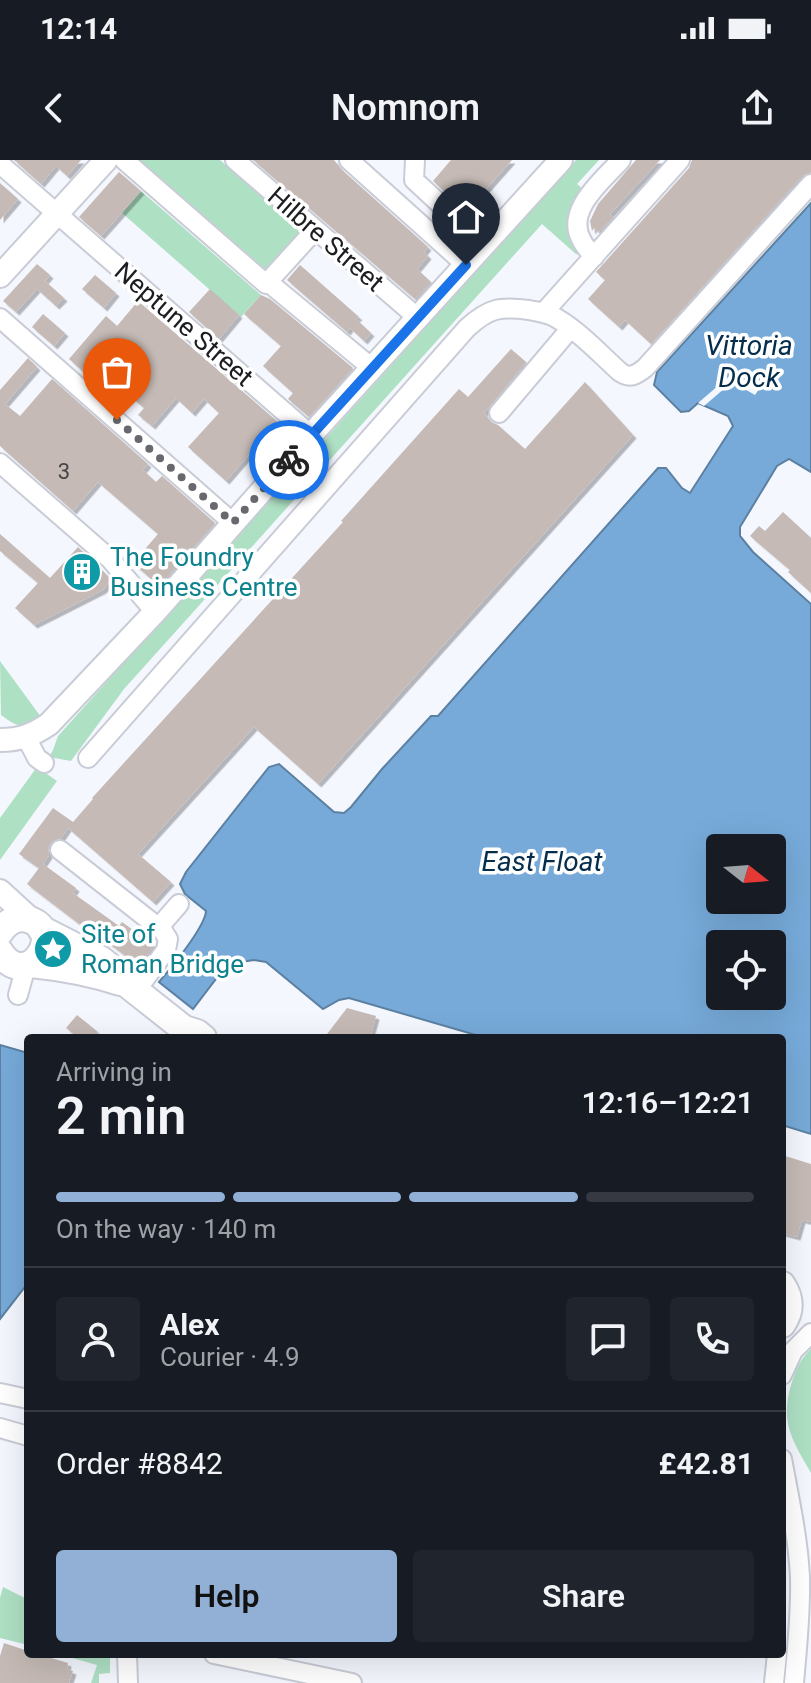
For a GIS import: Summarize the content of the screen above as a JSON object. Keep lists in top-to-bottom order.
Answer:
{
  "streets": {
    "street": ["Hilbre Street", "Neptune Street"]
  },
  "water": ["Vittoria Dock", "East Float"],
  "places": {
    "building": ["The Foundry Business Centre"],
    "place": ["Site of Roman Bridge"]
  },
  "house_numbers": ["3"],
  "north": "right",
  "page": {
    "status": "12:14",
    "header": "Nomnom",
    "heading": ["2 min", "Arriving in", "12:16–12:21"],
    "panel": [
      "Alex",
      "Courier · 4.9",
      "Order #8842",
      "£42.81"
    ],
    "bar": "On the way · 140 m",
    "buttons": ["Help", "Share"]
  }
}
